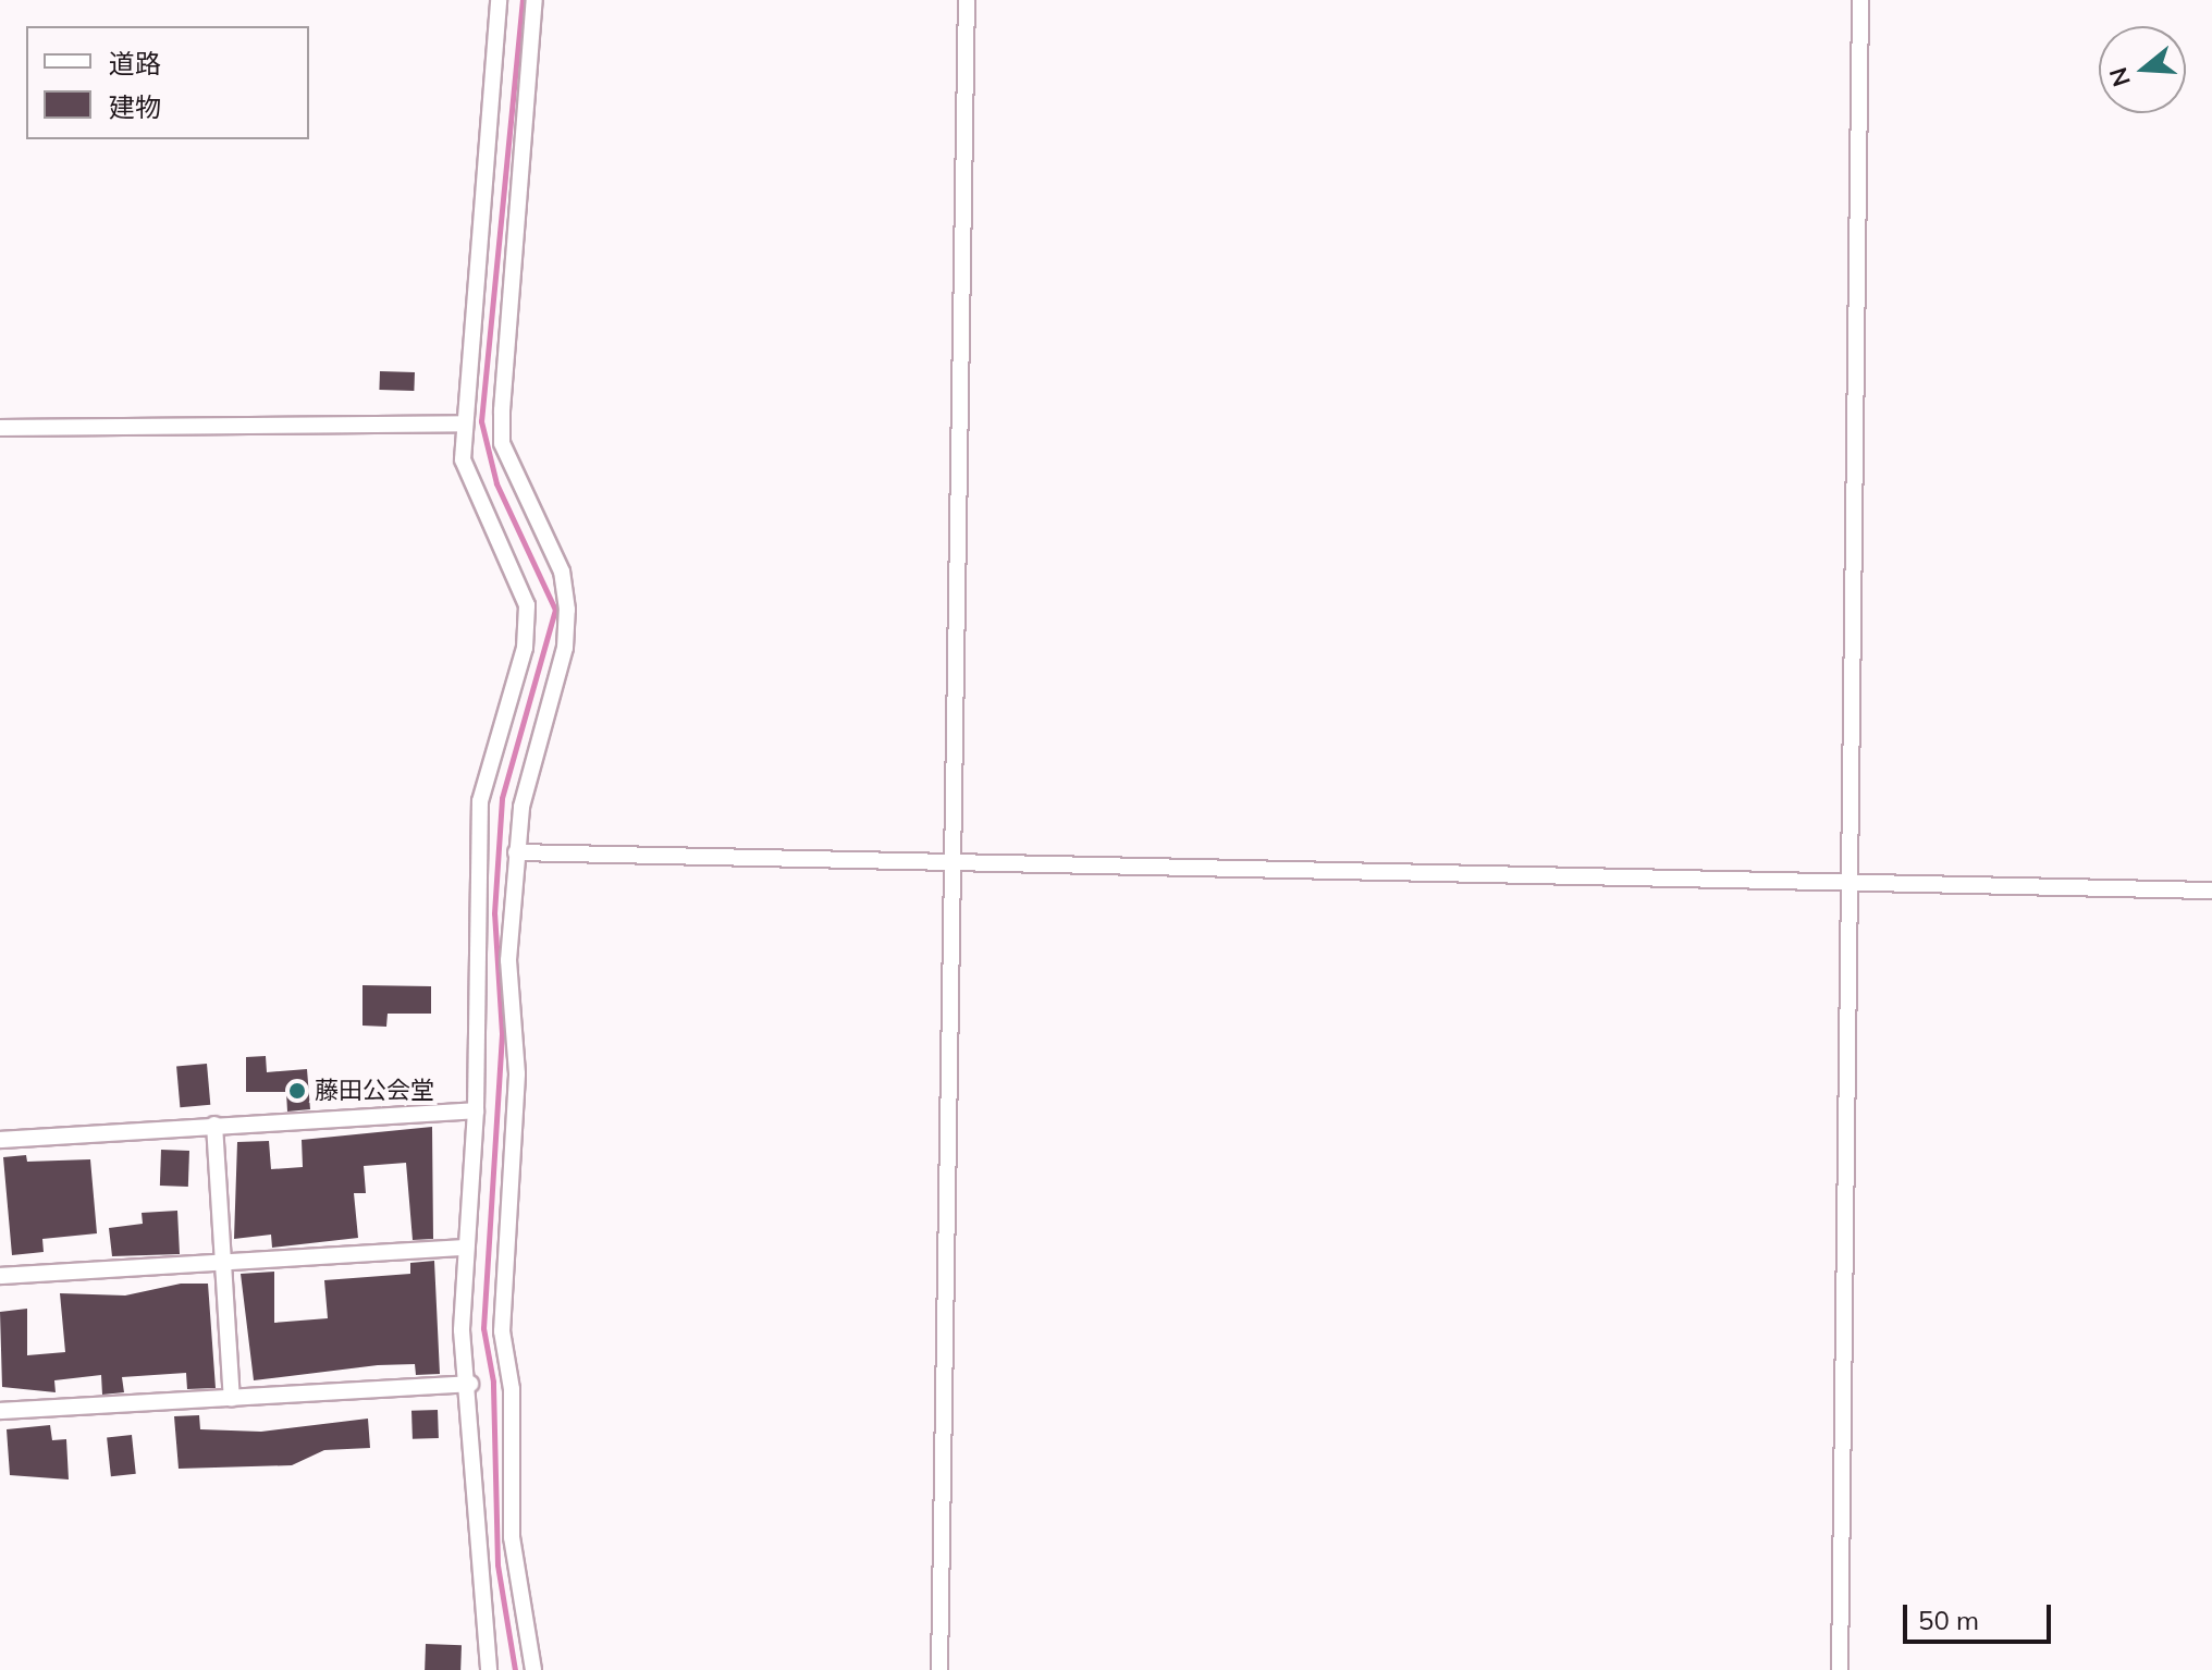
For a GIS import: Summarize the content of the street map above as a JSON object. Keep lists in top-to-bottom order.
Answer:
{
  "places": ["藤田公会堂"],
  "legend": ["道路", "建物"],
  "scale_bar": "50 m",
  "north": "left"
}
